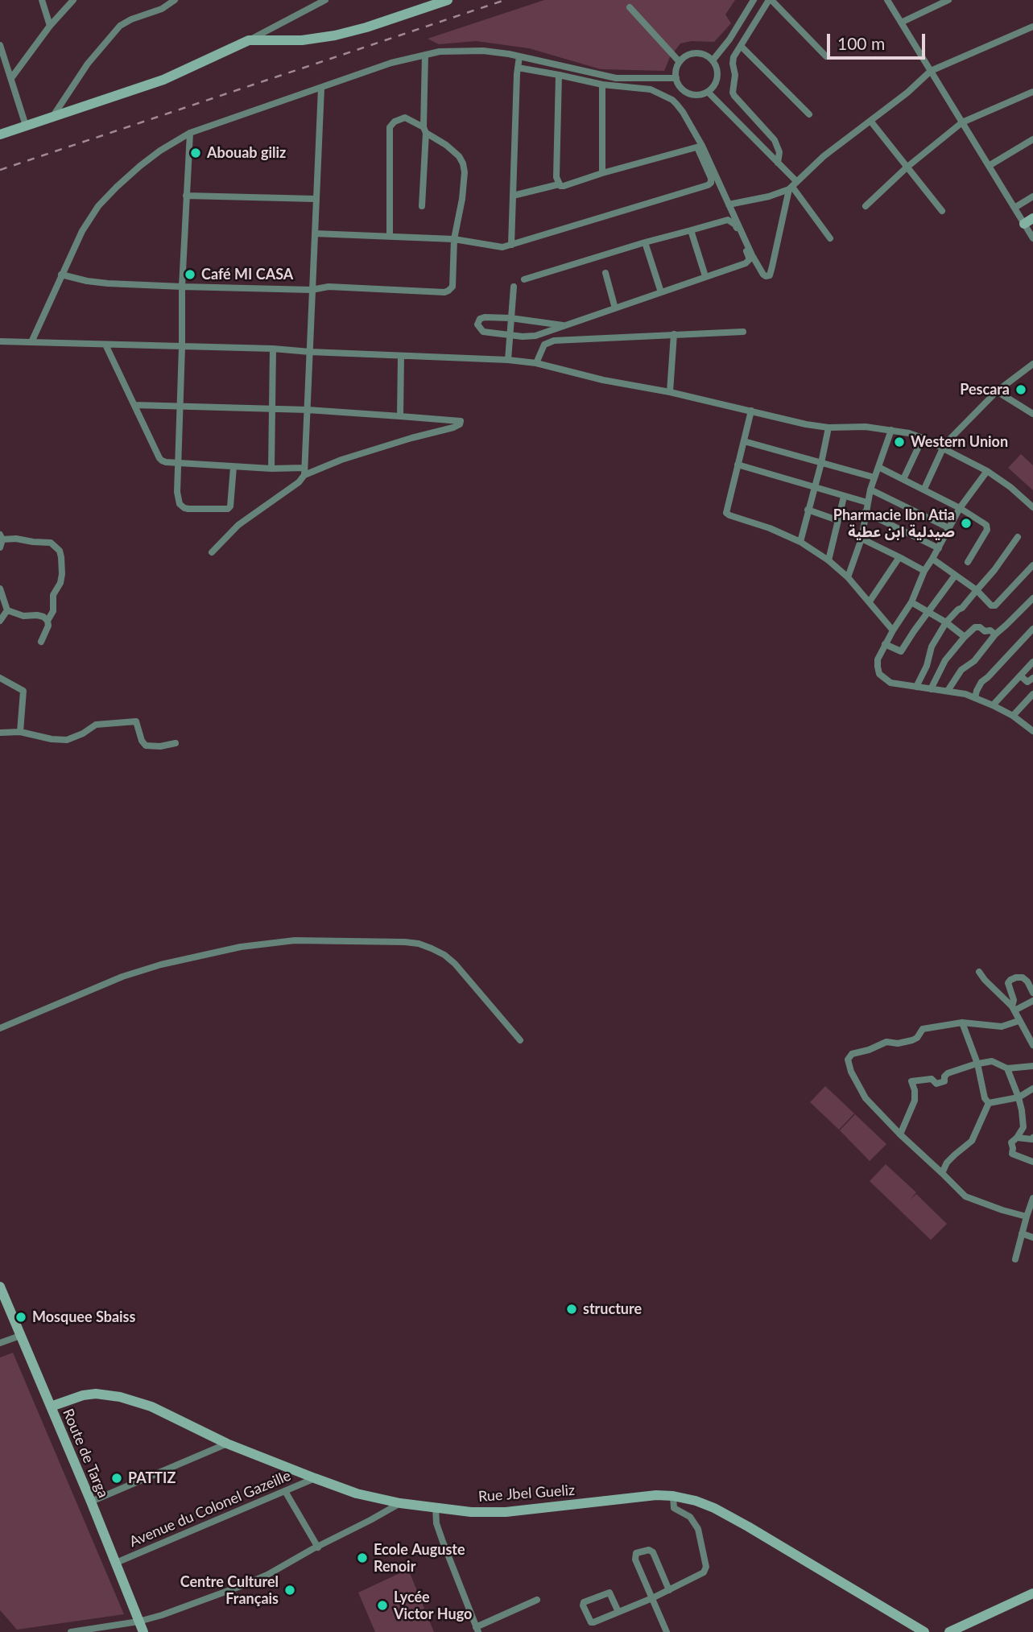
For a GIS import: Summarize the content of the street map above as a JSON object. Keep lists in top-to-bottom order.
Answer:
{
  "streets": {
    "street": ["Route de Targa", "Rue Jbel Gueliz", "Avenue du Colonel Gazeille"]
  },
  "crossings": [
    ["Route de Targa", "Rue Jbel Gueliz"],
    ["Route de Targa", "Avenue du Colonel Gazeille"],
    ["Rue Jbel Gueliz", "Avenue du Colonel Gazeille"]
  ],
  "places": [
    "Abouab giliz",
    "Café MI CASA",
    "Pescara",
    "Western Union",
    "Pharmacie Ibn Atia صيدلية ابن عطية",
    "structure",
    "Mosquee Sbaiss",
    "PATTIZ",
    "Ecole Auguste Renoir",
    "Centre Culturel Français",
    "Lycée Victor Hugo"
  ],
  "scale_bar": "100 m"
}
